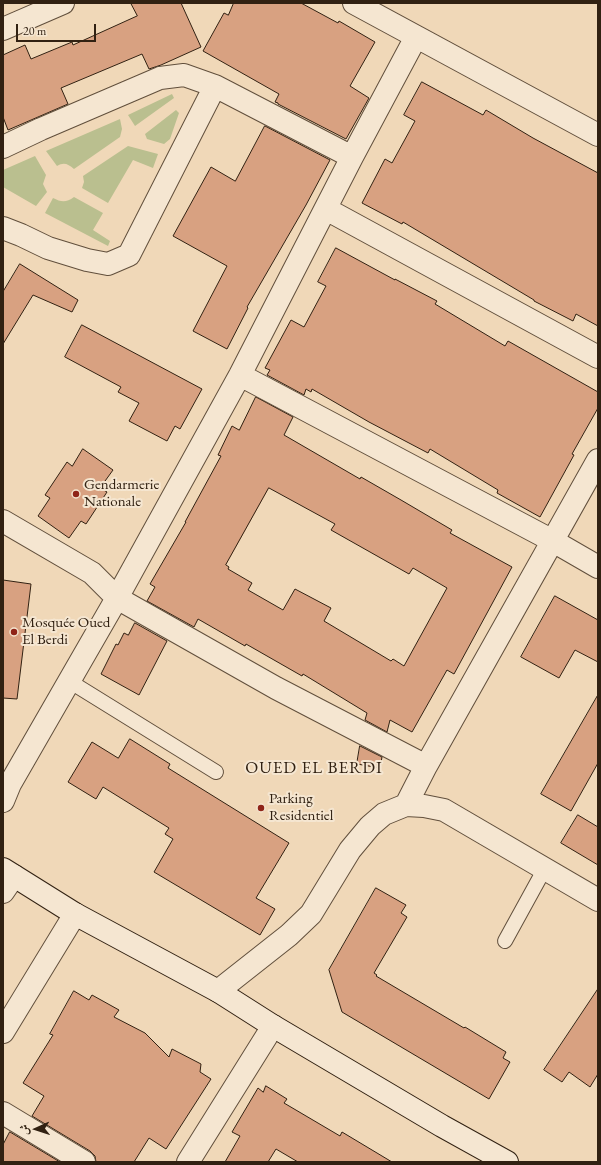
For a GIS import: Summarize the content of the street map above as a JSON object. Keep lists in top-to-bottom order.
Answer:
{
  "districts": ["OUED EL BERDI"],
  "places": ["Gendarmerie Nationale", "Mosquée Oued El Berdi", "Parking Residentiel"],
  "scale_bar": "20 m",
  "north": "left"
}
